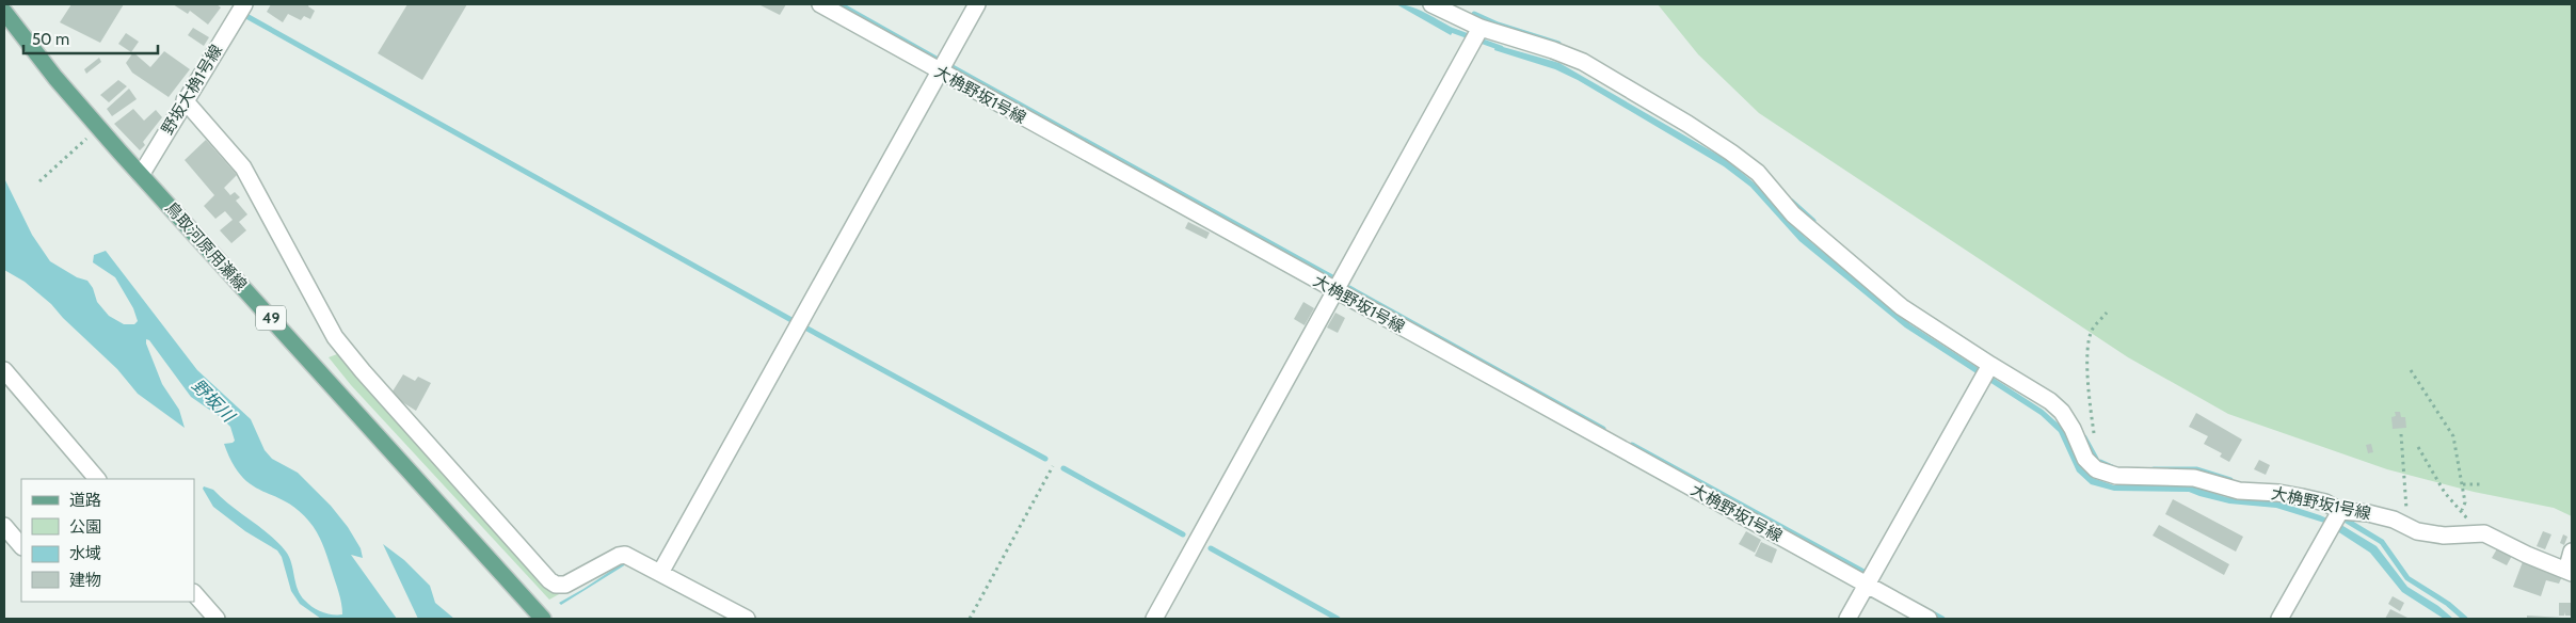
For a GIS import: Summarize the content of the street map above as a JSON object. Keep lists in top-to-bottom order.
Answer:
{
  "streets": {
    "main road": ["鳥取河原用瀬線", "49"],
    "street": ["野坂大桷1号線", "大桷野坂1号線"]
  },
  "crossings": [
    ["野坂大桷1号線", "鳥取河原用瀬線"]
  ],
  "water": ["野坂川"],
  "legend": [
    "道路",
    "公園",
    "水域",
    "建物"
  ],
  "scale_bar": "50 m"
}
